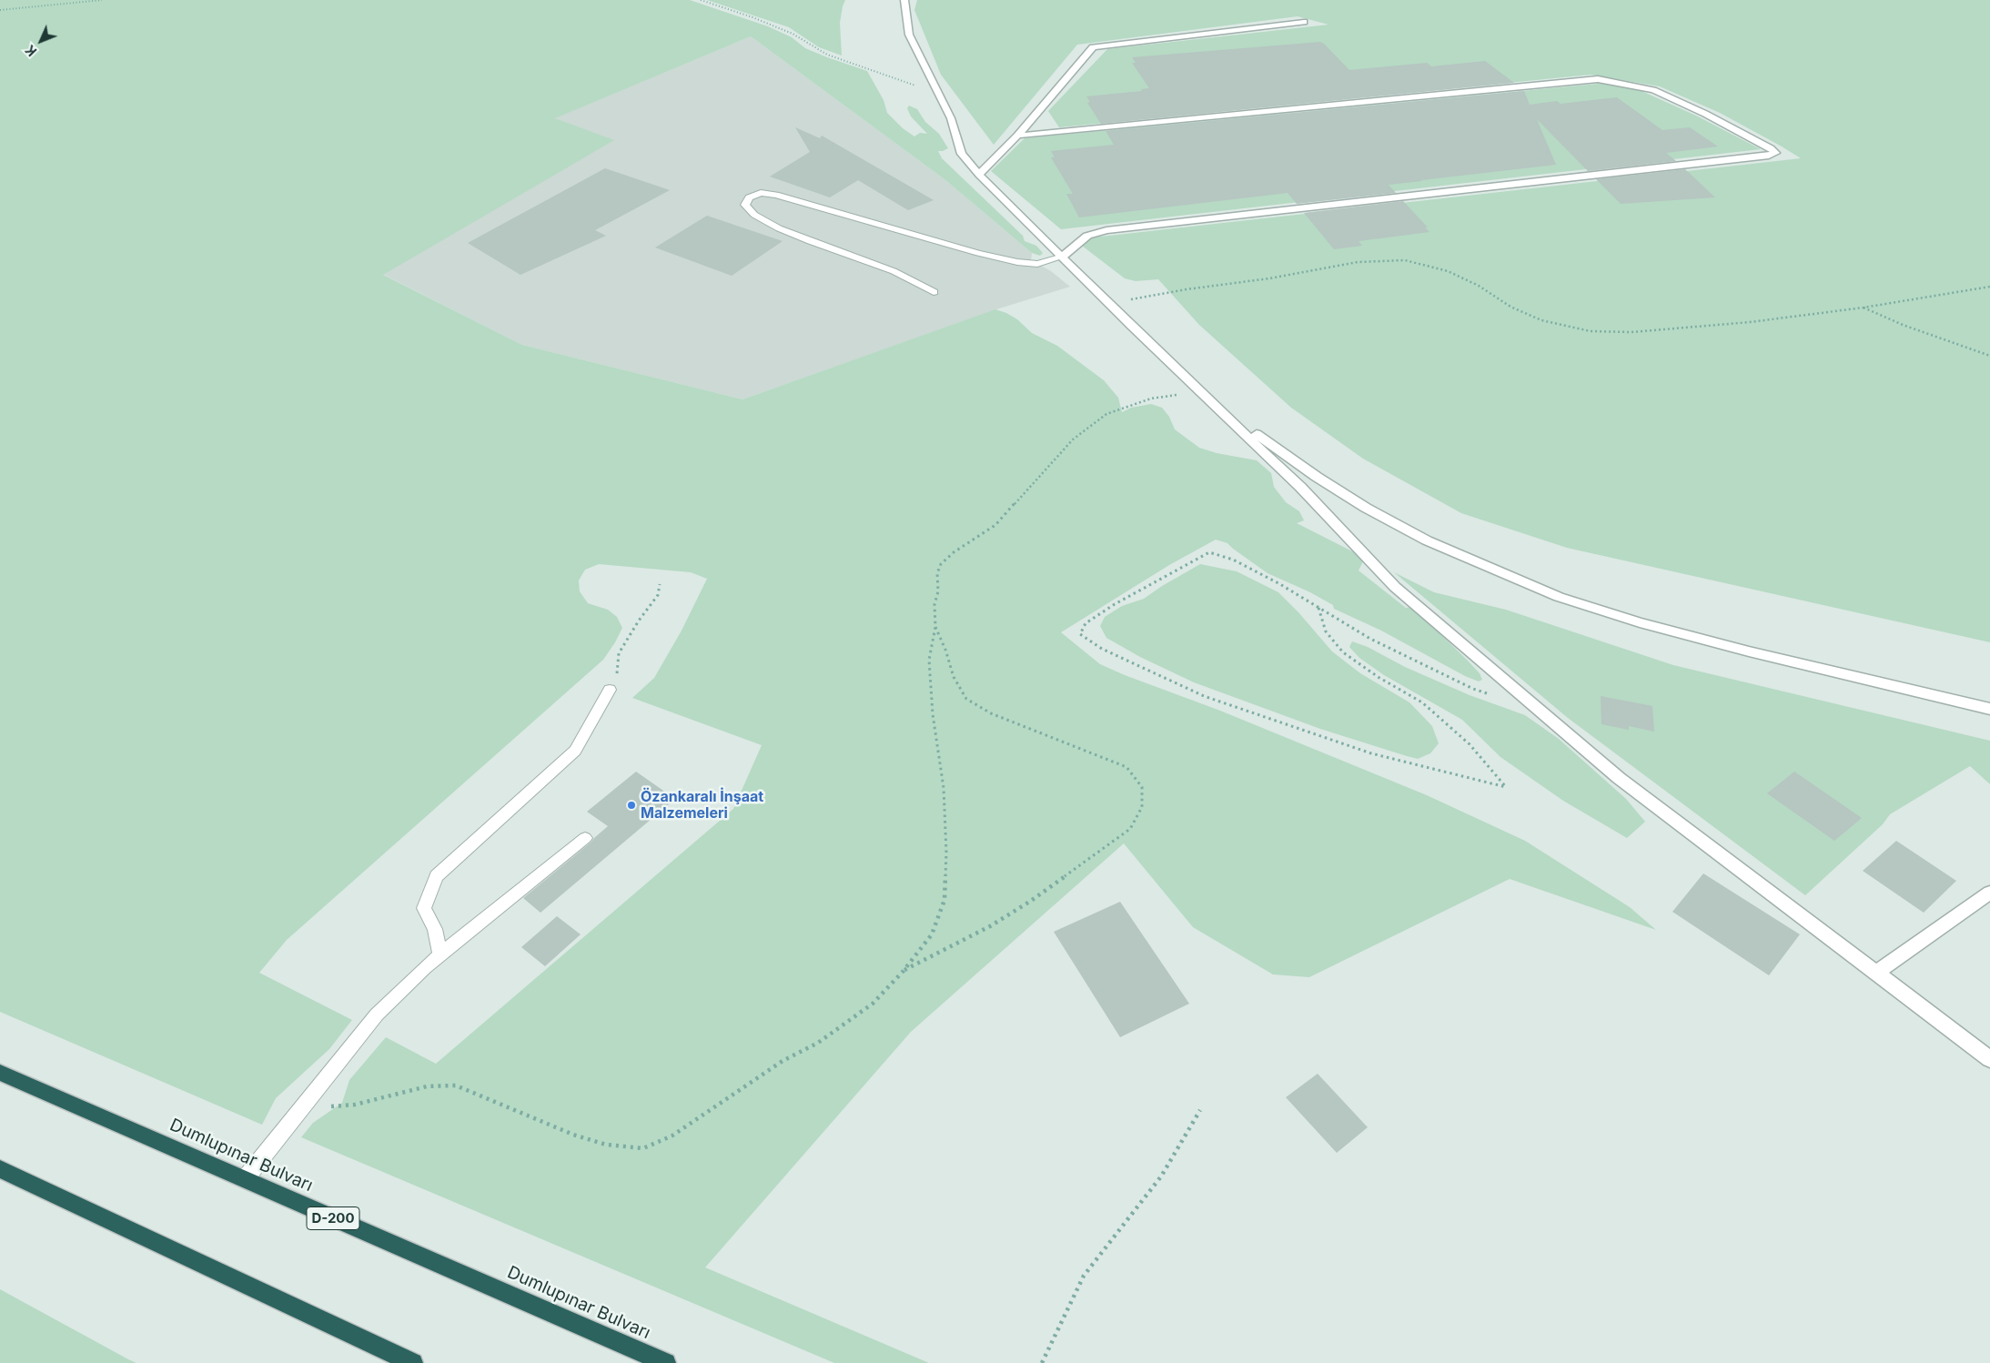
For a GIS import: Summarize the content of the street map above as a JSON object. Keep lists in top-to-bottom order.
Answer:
{
  "streets": {
    "highway": ["Dumlupınar Bulvarı", "D-200"]
  },
  "places": ["Özankaralı İnşaat Malzemeleri"],
  "north": "bottom left"
}
